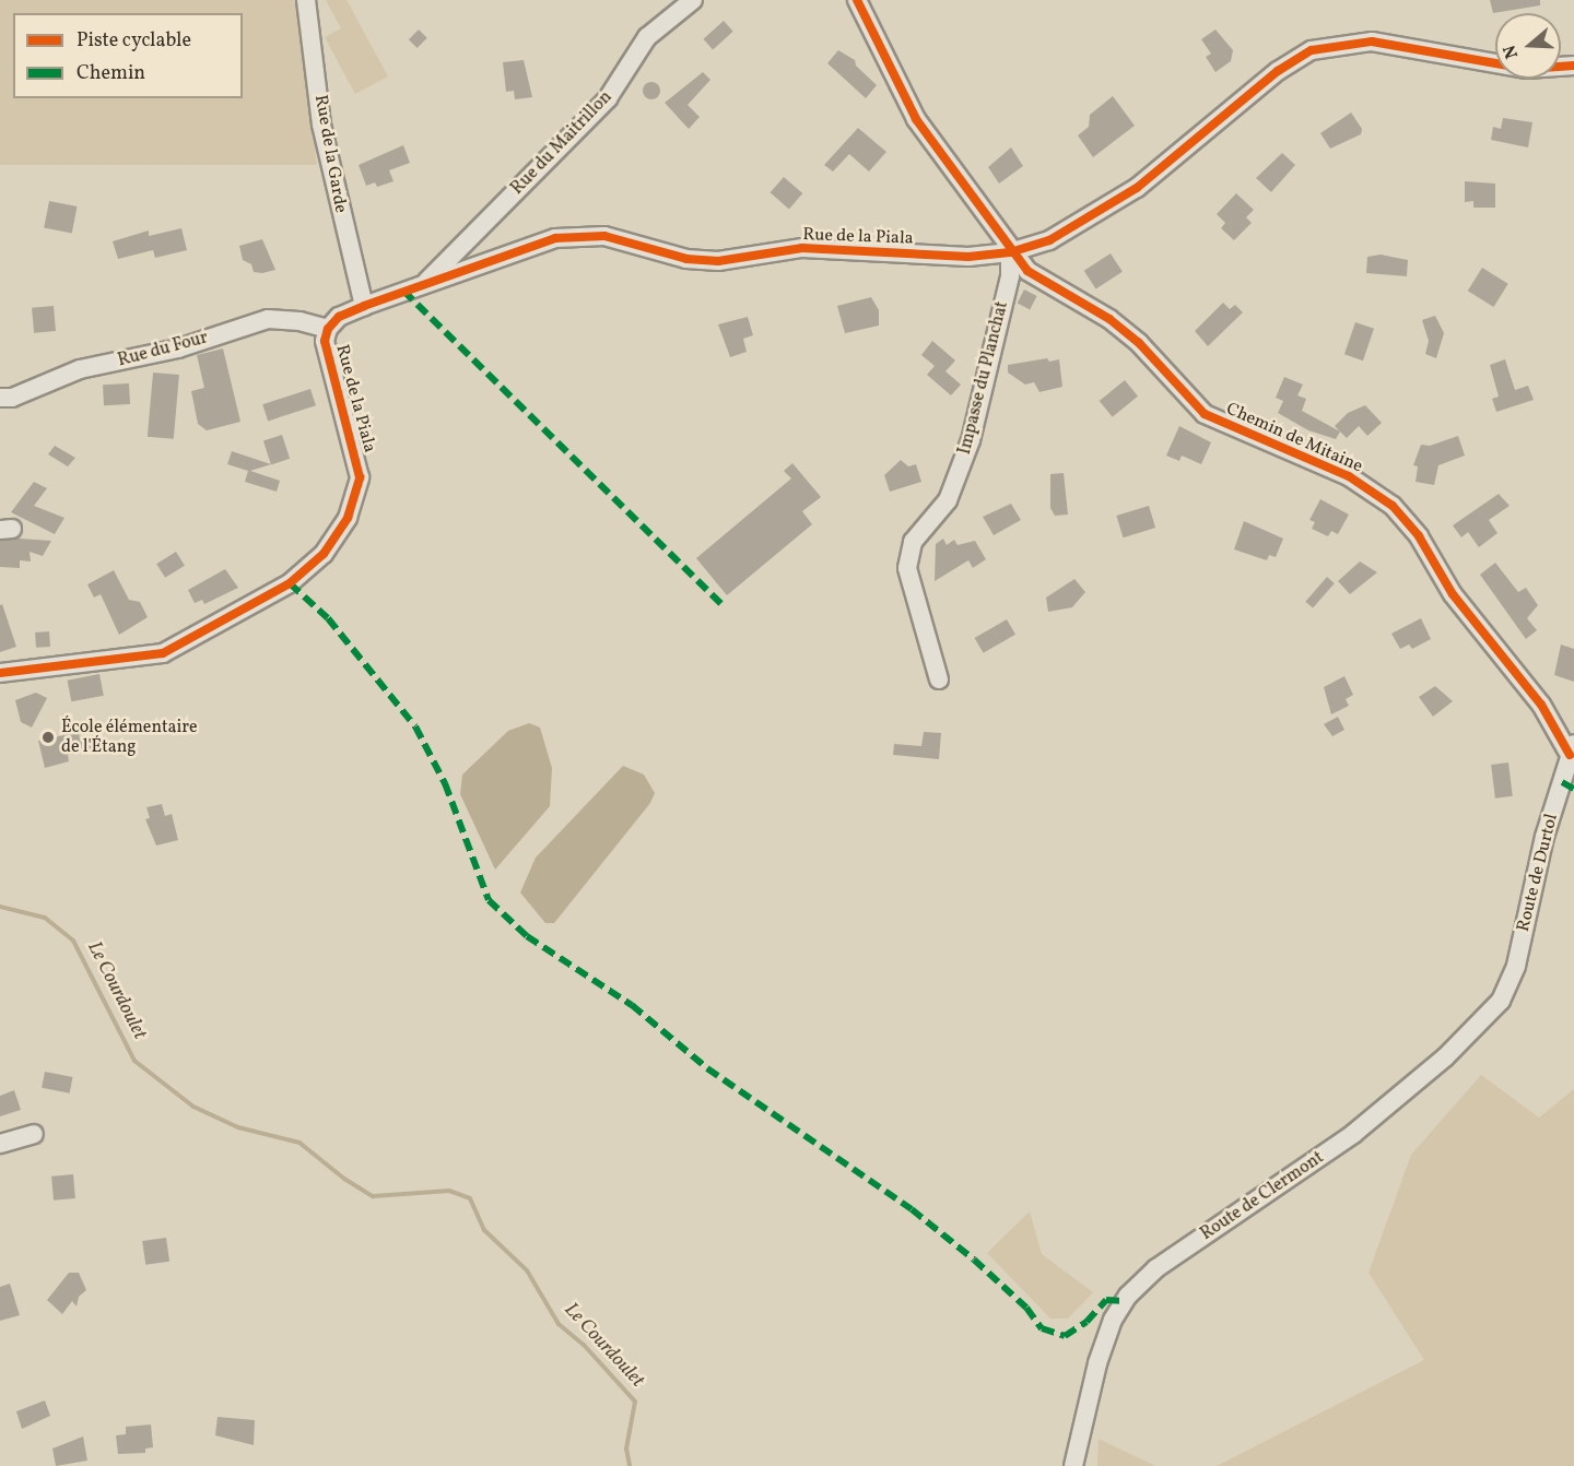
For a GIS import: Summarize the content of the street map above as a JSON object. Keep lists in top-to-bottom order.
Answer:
{
  "streets": {
    "street": [
      "Rue du Maitrillon",
      "Rue de la Garde",
      "Rue de la Piala",
      "Rue du Four",
      "Impasse du Planchat",
      "Chemin de Mitaine",
      "Route de Durtol",
      "Route de Clermont"
    ]
  },
  "crossings": [
    ["Rue du Maitrillon", "Rue de la Piala"],
    ["Rue de la Garde", "Rue de la Piala"],
    ["Rue de la Piala", "Rue du Four"],
    ["Rue de la Piala", "Impasse du Planchat"],
    ["Rue de la Piala", "Chemin de Mitaine"],
    ["Impasse du Planchat", "Chemin de Mitaine"],
    ["Chemin de Mitaine", "Route de Durtol"],
    ["Route de Durtol", "Route de Clermont"]
  ],
  "water": ["Le Courdoulet"],
  "places": ["École élémentaire de l'Étang"],
  "legend": ["Piste cyclable", "Chemin"],
  "north": "left"
}
